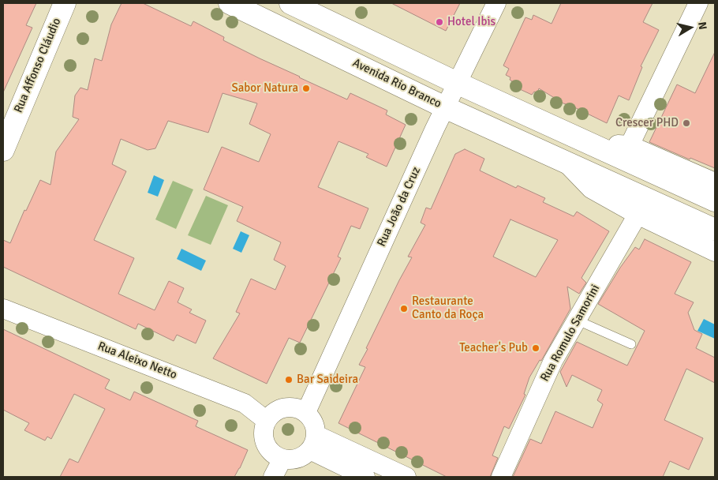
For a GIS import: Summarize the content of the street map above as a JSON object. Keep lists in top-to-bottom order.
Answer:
{
  "streets": {
    "street": [
      "Rua Affonso Cláudio",
      "Avenida Rio Branco",
      "Rua João da Cruz",
      "Rua Romulo Samorini",
      "Rua Aleixo Netto"
    ]
  },
  "crossings": [
    ["Avenida Rio Branco", "Rua João da Cruz"],
    ["Avenida Rio Branco", "Rua Romulo Samorini"],
    ["Rua João da Cruz", "Rua Aleixo Netto"]
  ],
  "places": [
    "Hotel Ibis",
    "Sabor Natura",
    "Crescer PHD",
    "Restaurante Canto da Roça",
    "Teacher's Pub",
    "Bar Saideira"
  ],
  "north": "right"
}
